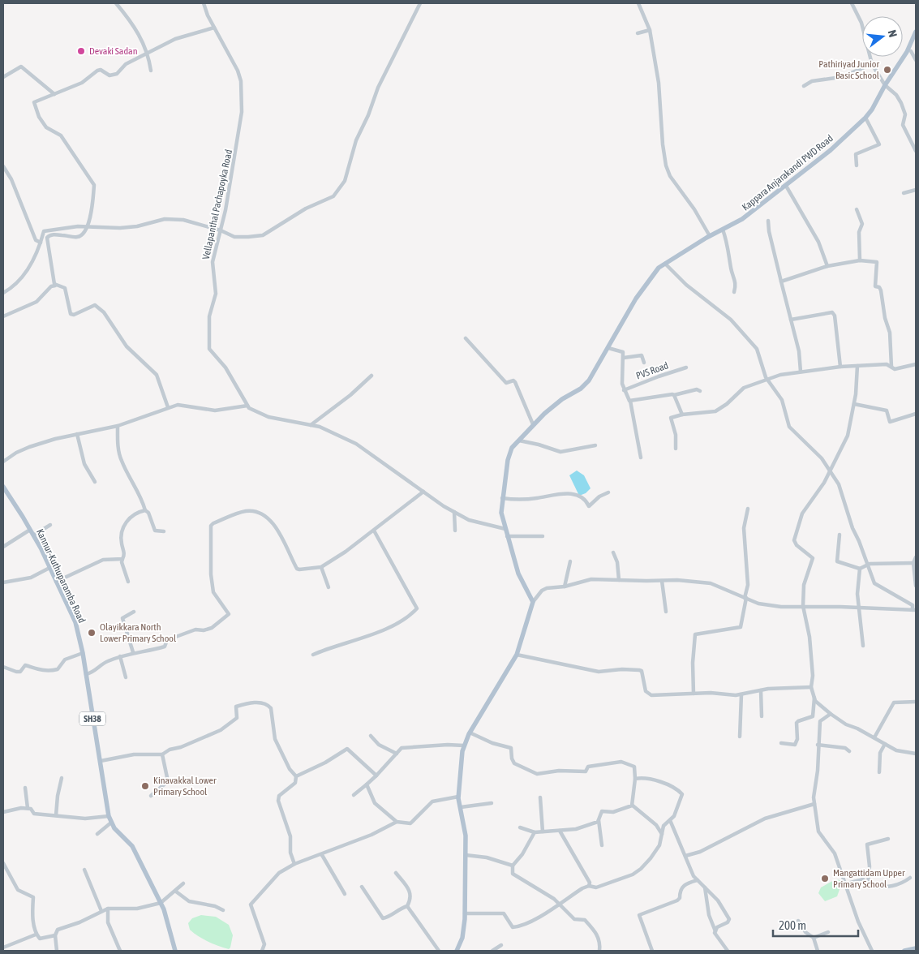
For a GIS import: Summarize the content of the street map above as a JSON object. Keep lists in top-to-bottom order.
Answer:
{
  "streets": {
    "main road": ["Kappara Anjarakandi PWD Road", "Kannur-Kuthuparamba Road", "SH38"],
    "street": ["Vellapanthal Pachapoyka Road", "PVS Road"]
  },
  "places": [
    "Devaki Sadan",
    "Pathiriyad Junior Basic School",
    "Olayikkara North Lower Primary School",
    "Kinavakkal Lower Primary School",
    "Mangattidam Upper Primary School"
  ],
  "scale_bar": "200 m",
  "north": "right"
}
